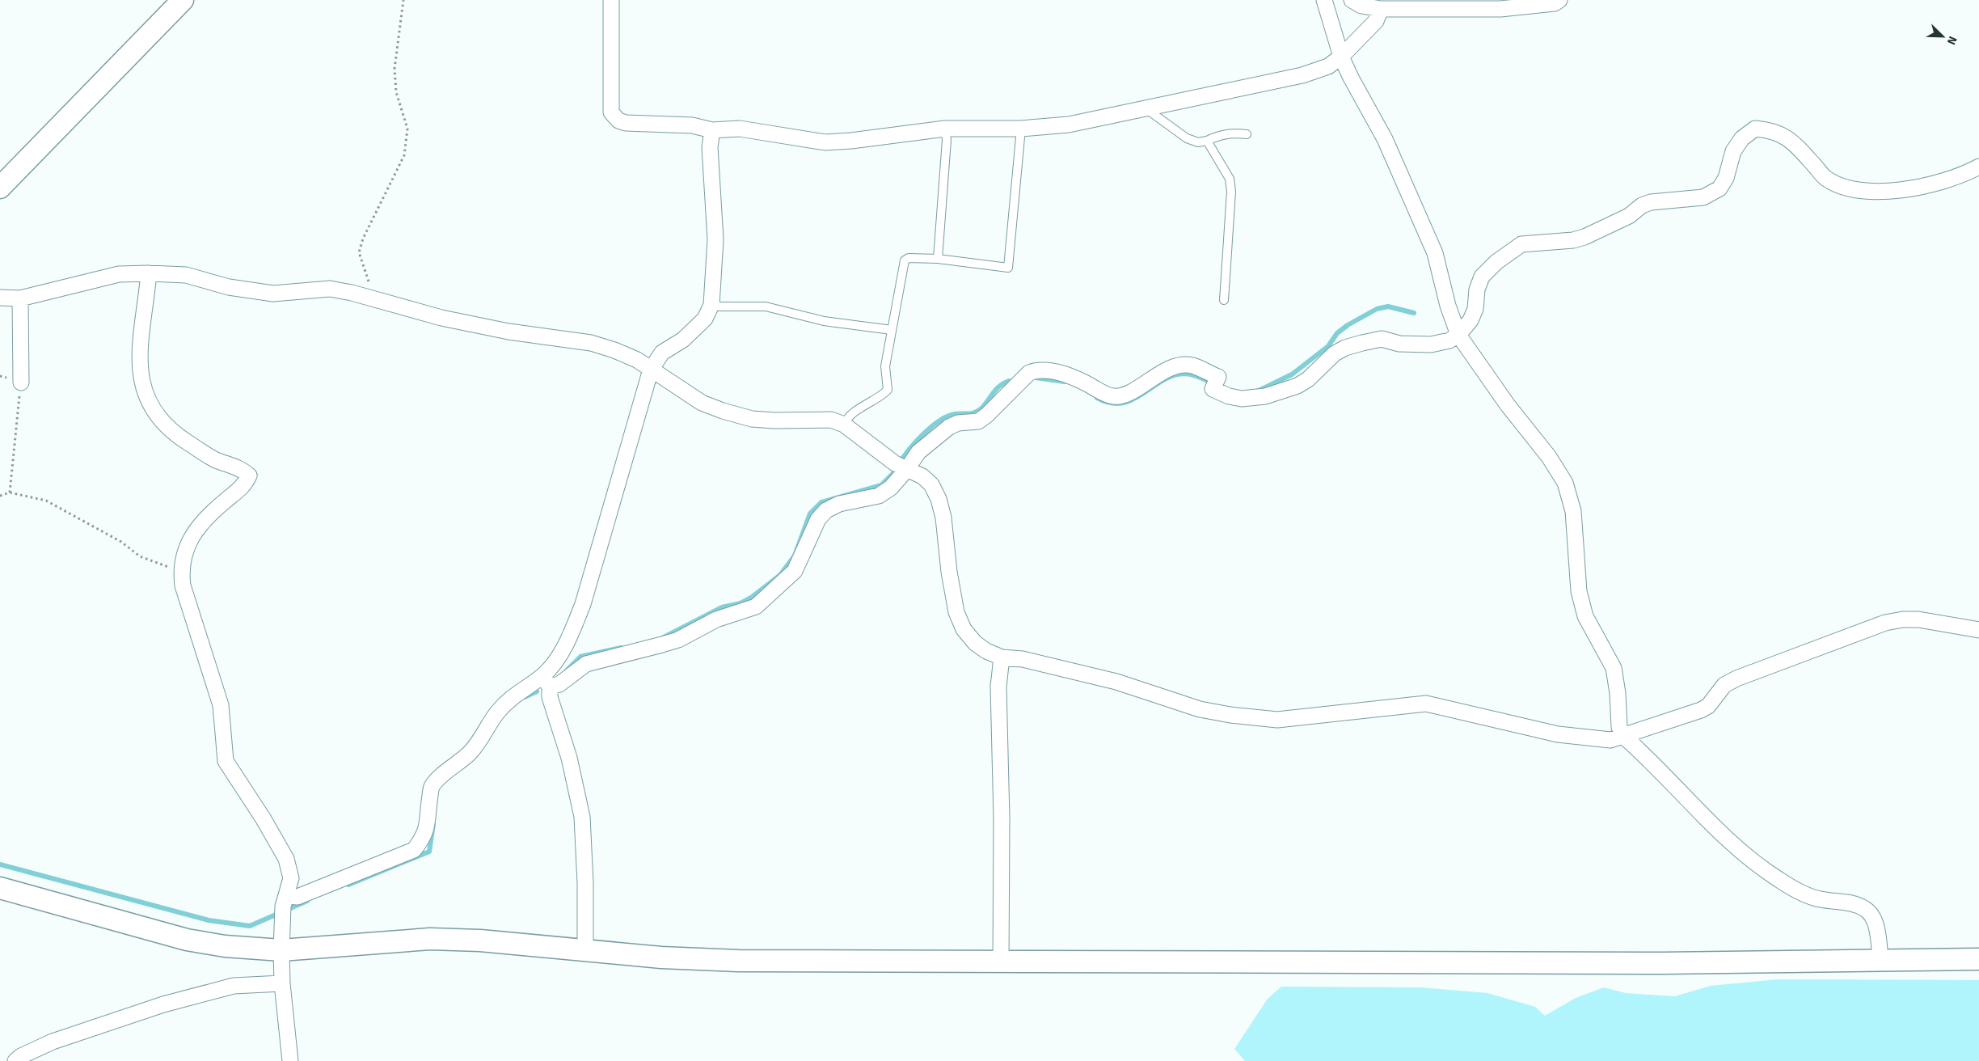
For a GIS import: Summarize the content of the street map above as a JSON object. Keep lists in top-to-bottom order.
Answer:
{
  "north": "bottom right"
}
